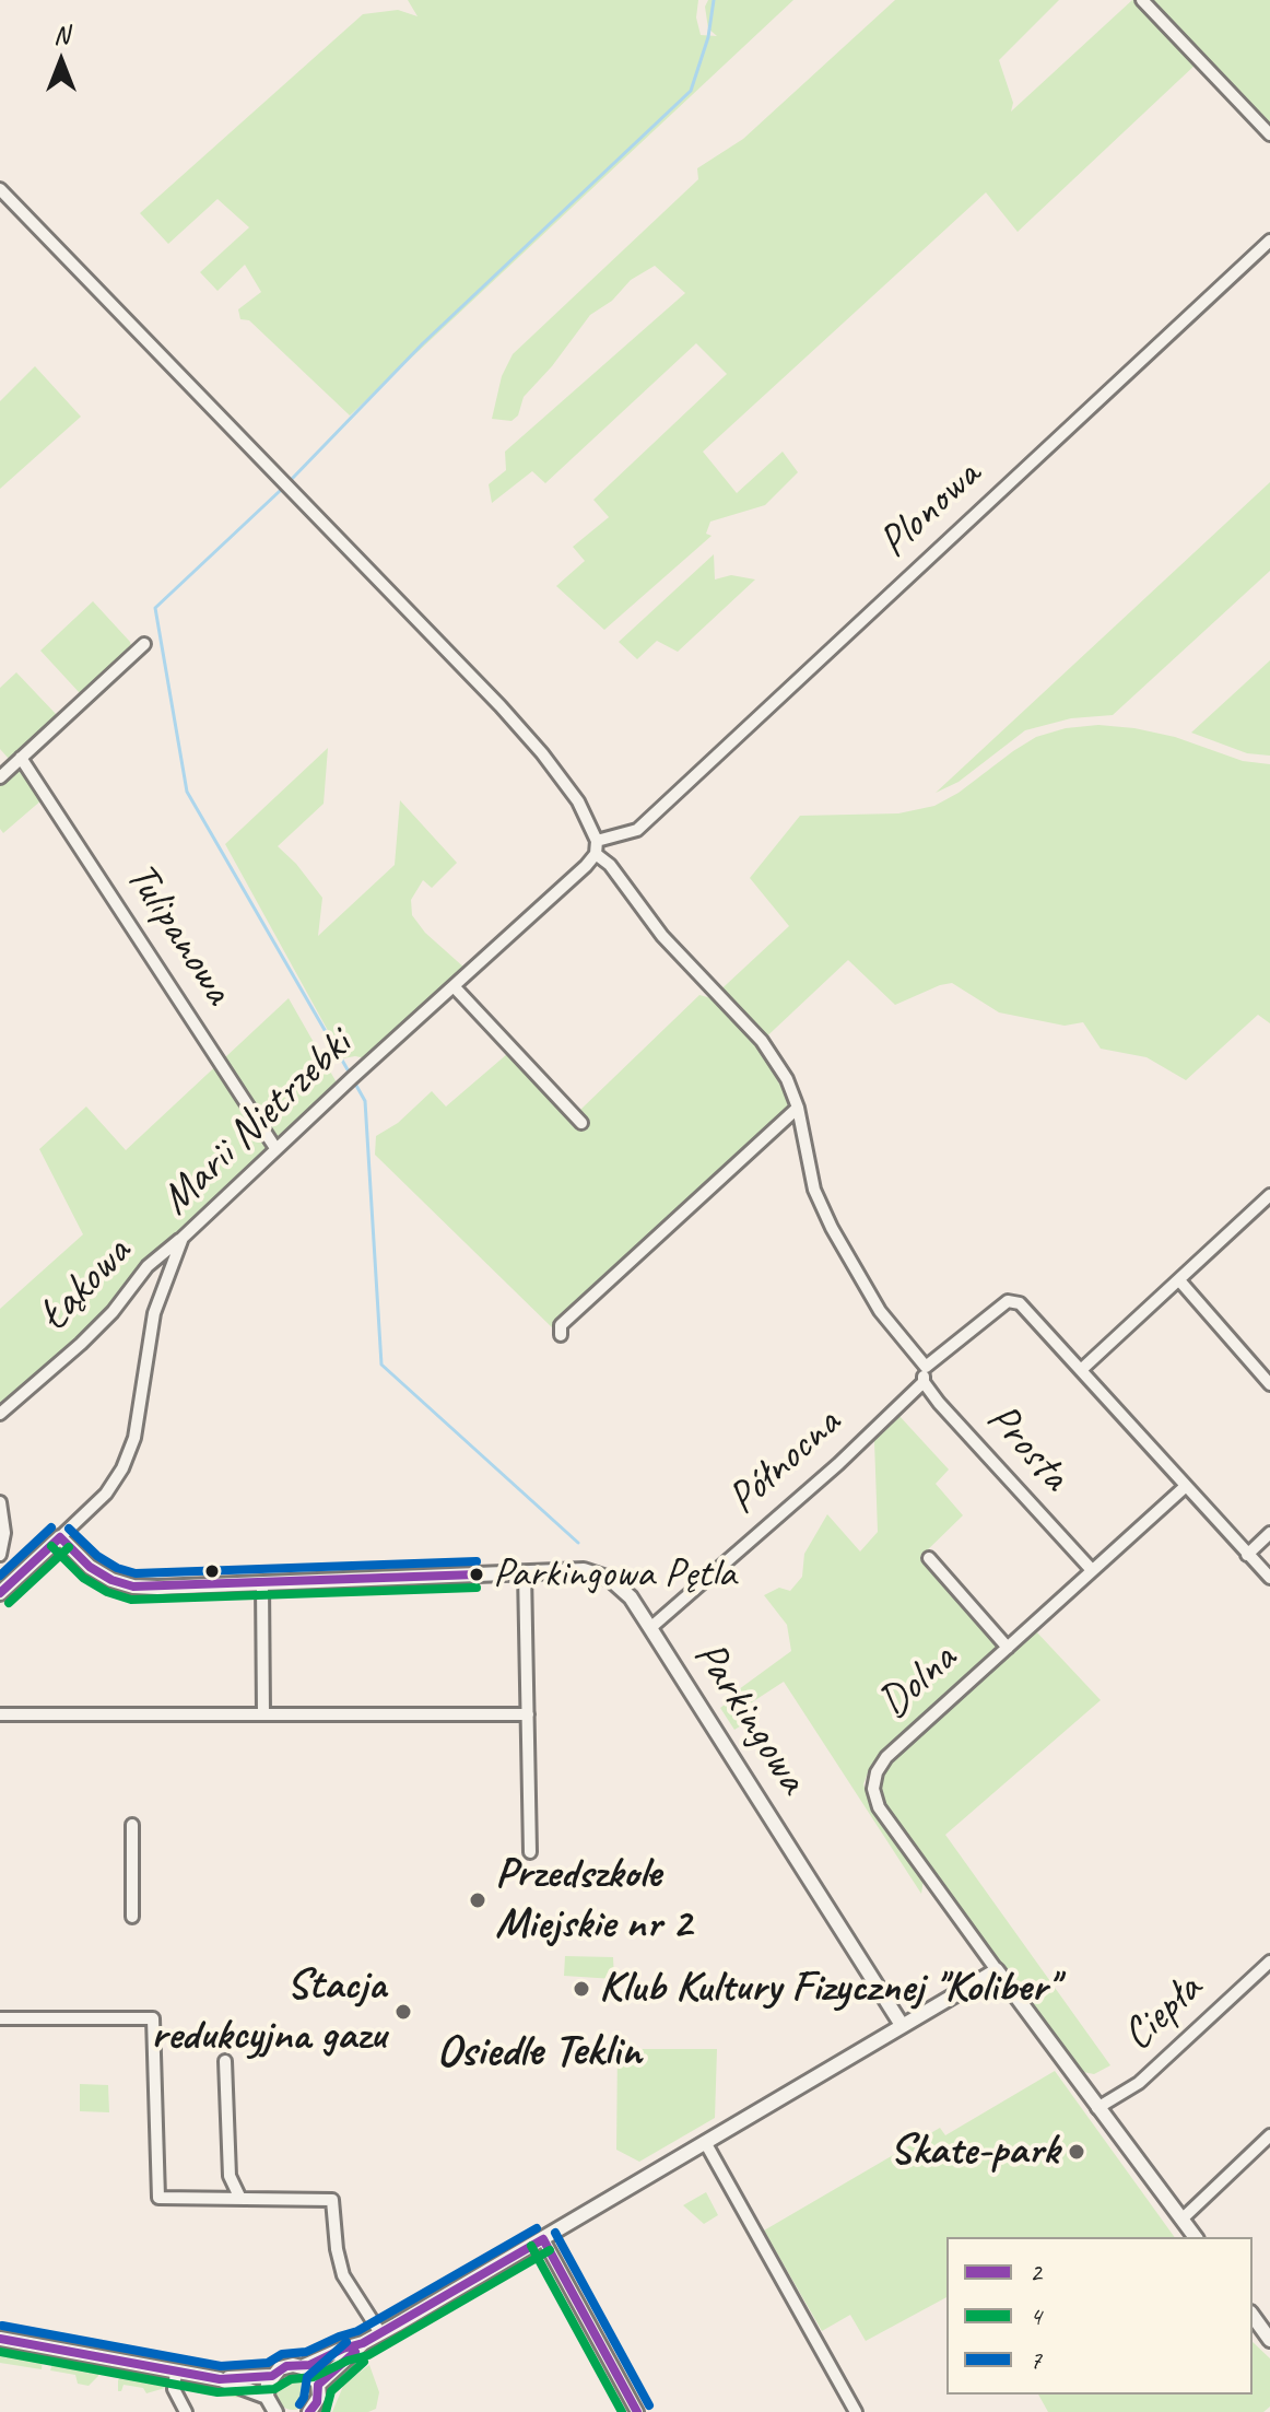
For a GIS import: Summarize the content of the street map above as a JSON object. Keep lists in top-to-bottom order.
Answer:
{
  "streets": {
    "street": [
      "Plonowa",
      "Tulipanowa",
      "Marii Nietrzebki",
      "Łąkowa",
      "Prosta",
      "Północna",
      "Dolna",
      "Parkingowa",
      "Ciepła"
    ]
  },
  "crossings": [
    ["Plonowa", "Marii Nietrzebki"],
    ["Tulipanowa", "Marii Nietrzebki"],
    ["Marii Nietrzebki", "Łąkowa"],
    ["Marii Nietrzebki", "Parkingowa"],
    ["Prosta", "Północna"],
    ["Prosta", "Dolna"],
    ["Północna", "Parkingowa"]
  ],
  "districts": ["Osiedle Teklin"],
  "places": [
    "Parkingowa Pętla",
    "Przedszkole Miejskie nr 2",
    "Klub Kultury Fizycznej \"Koliber\"",
    "Stacja redukcyjna gazu",
    "Skate-park"
  ],
  "lines": ["transit line 7", "transit line 2", "transit line 4"],
  "legend": ["2", "4", "7"],
  "north": "top"
}
